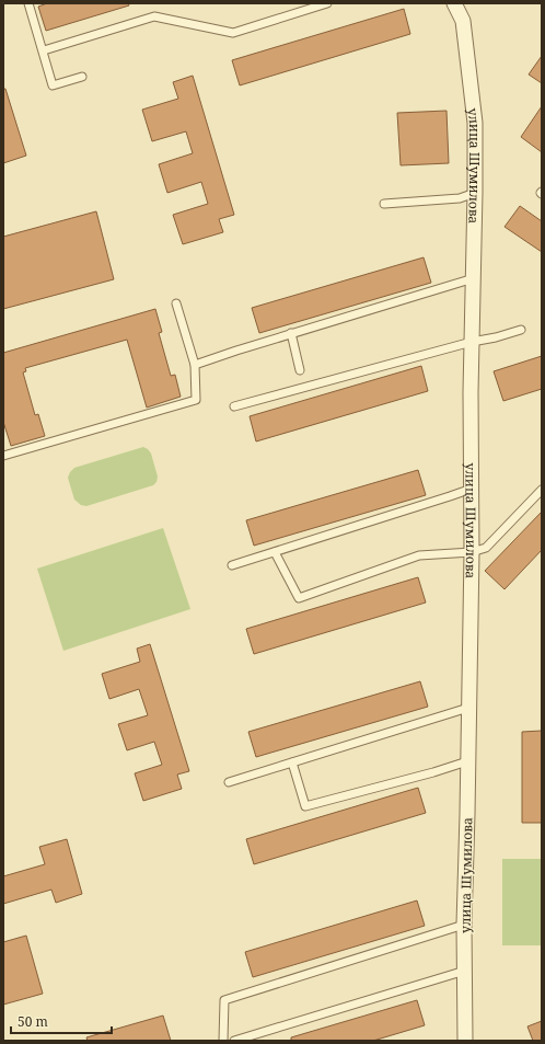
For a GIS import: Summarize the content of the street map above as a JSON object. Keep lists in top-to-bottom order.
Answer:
{
  "streets": {
    "street": ["улица Шумилова"]
  },
  "scale_bar": "50 m"
}
